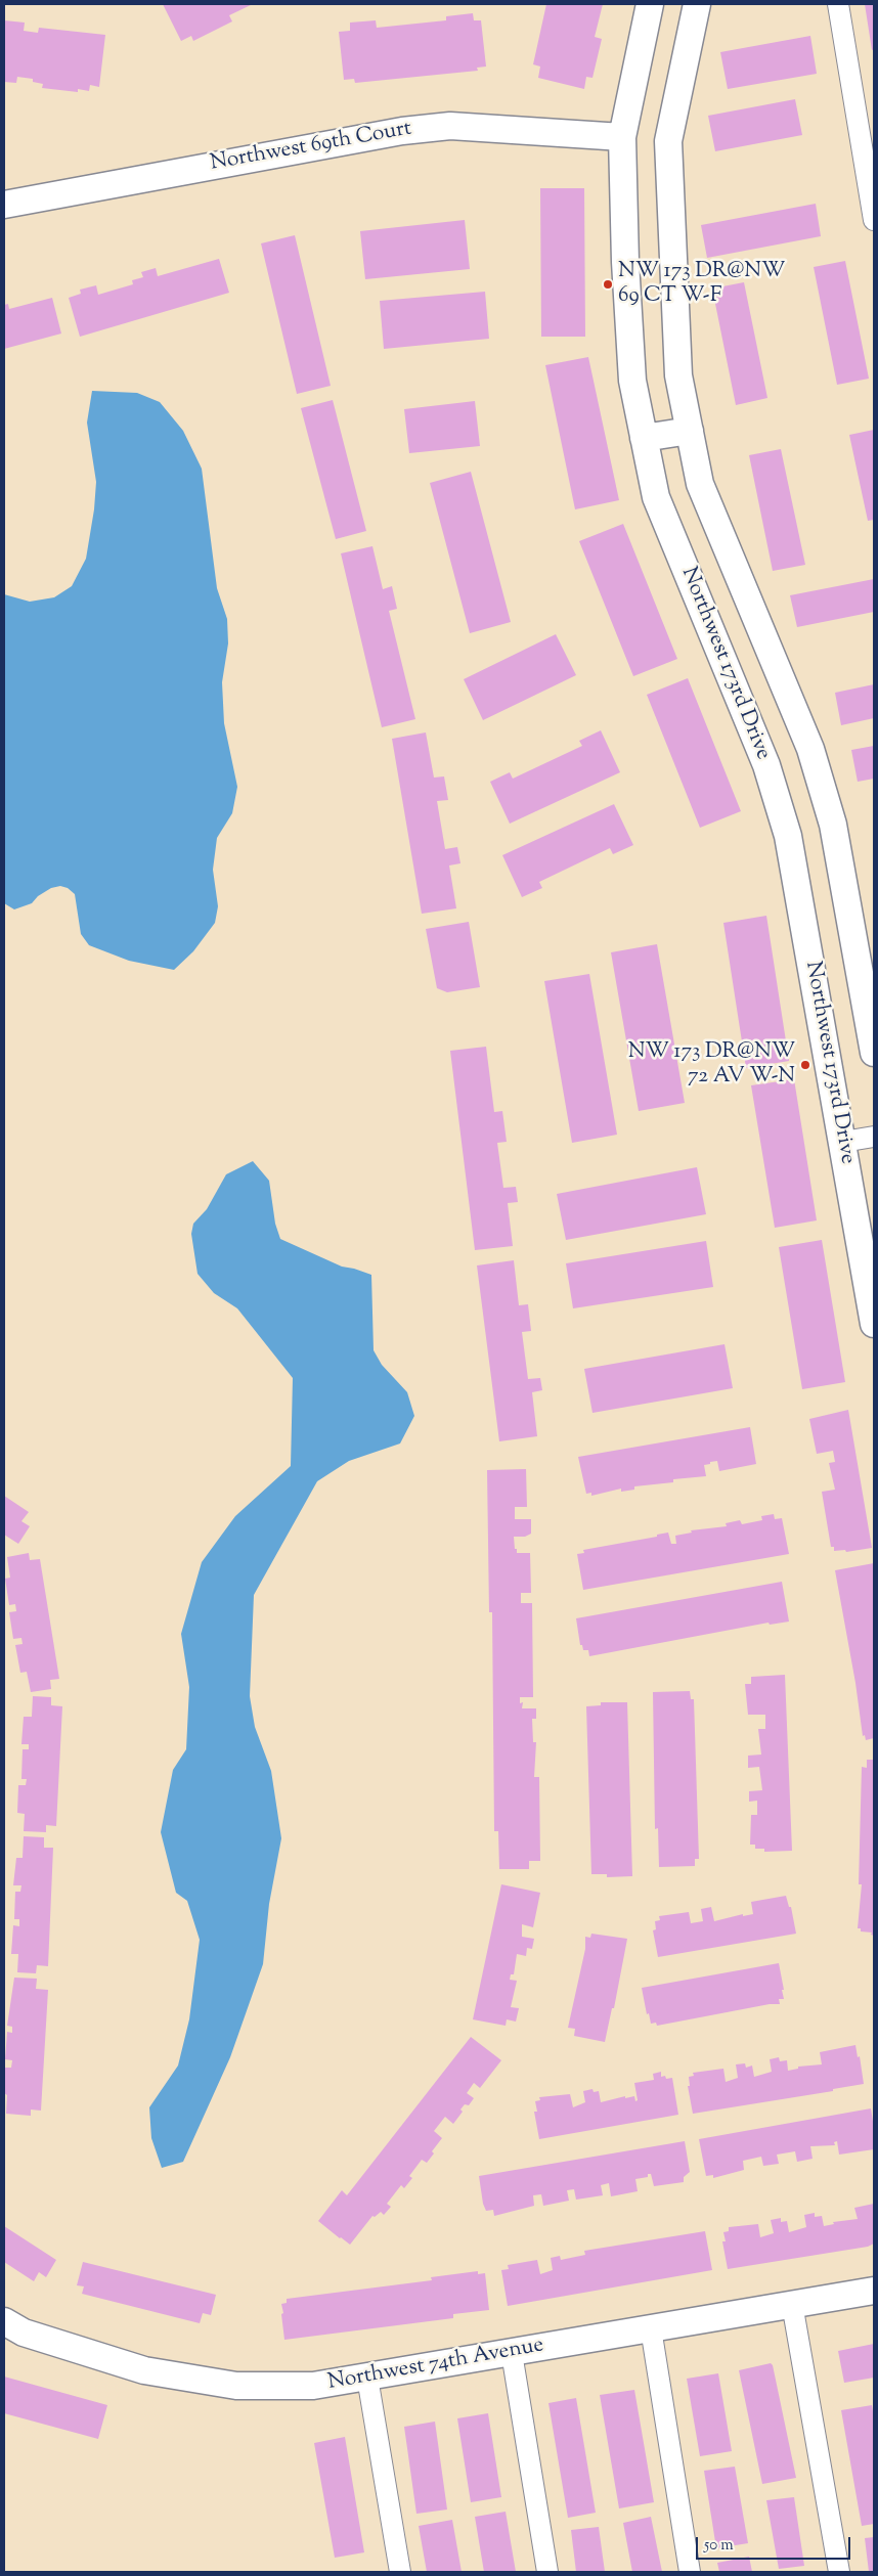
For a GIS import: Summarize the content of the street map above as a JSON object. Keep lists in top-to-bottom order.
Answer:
{
  "streets": {
    "street": ["Northwest 69th Court", "Northwest 173rd Drive", "Northwest 74th Avenue"]
  },
  "crossings": [
    ["Northwest 69th Court", "Northwest 173rd Drive"]
  ],
  "places": ["NW 173 DR@NW 69 CT W-F", "NW 173 DR@NW 72 AV W-N"],
  "scale_bar": "50 m"
}
